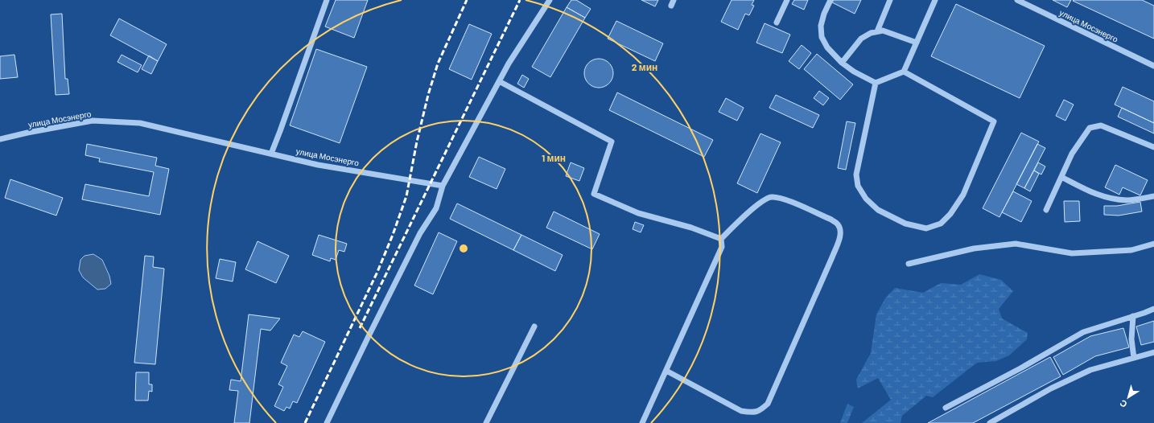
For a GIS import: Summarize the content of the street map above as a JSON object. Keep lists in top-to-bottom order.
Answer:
{
  "streets": {
    "street": ["улица Мосэнерго"]
  },
  "north": "bottom left",
  "rings": ["2 мин", "1 мин"]
}
